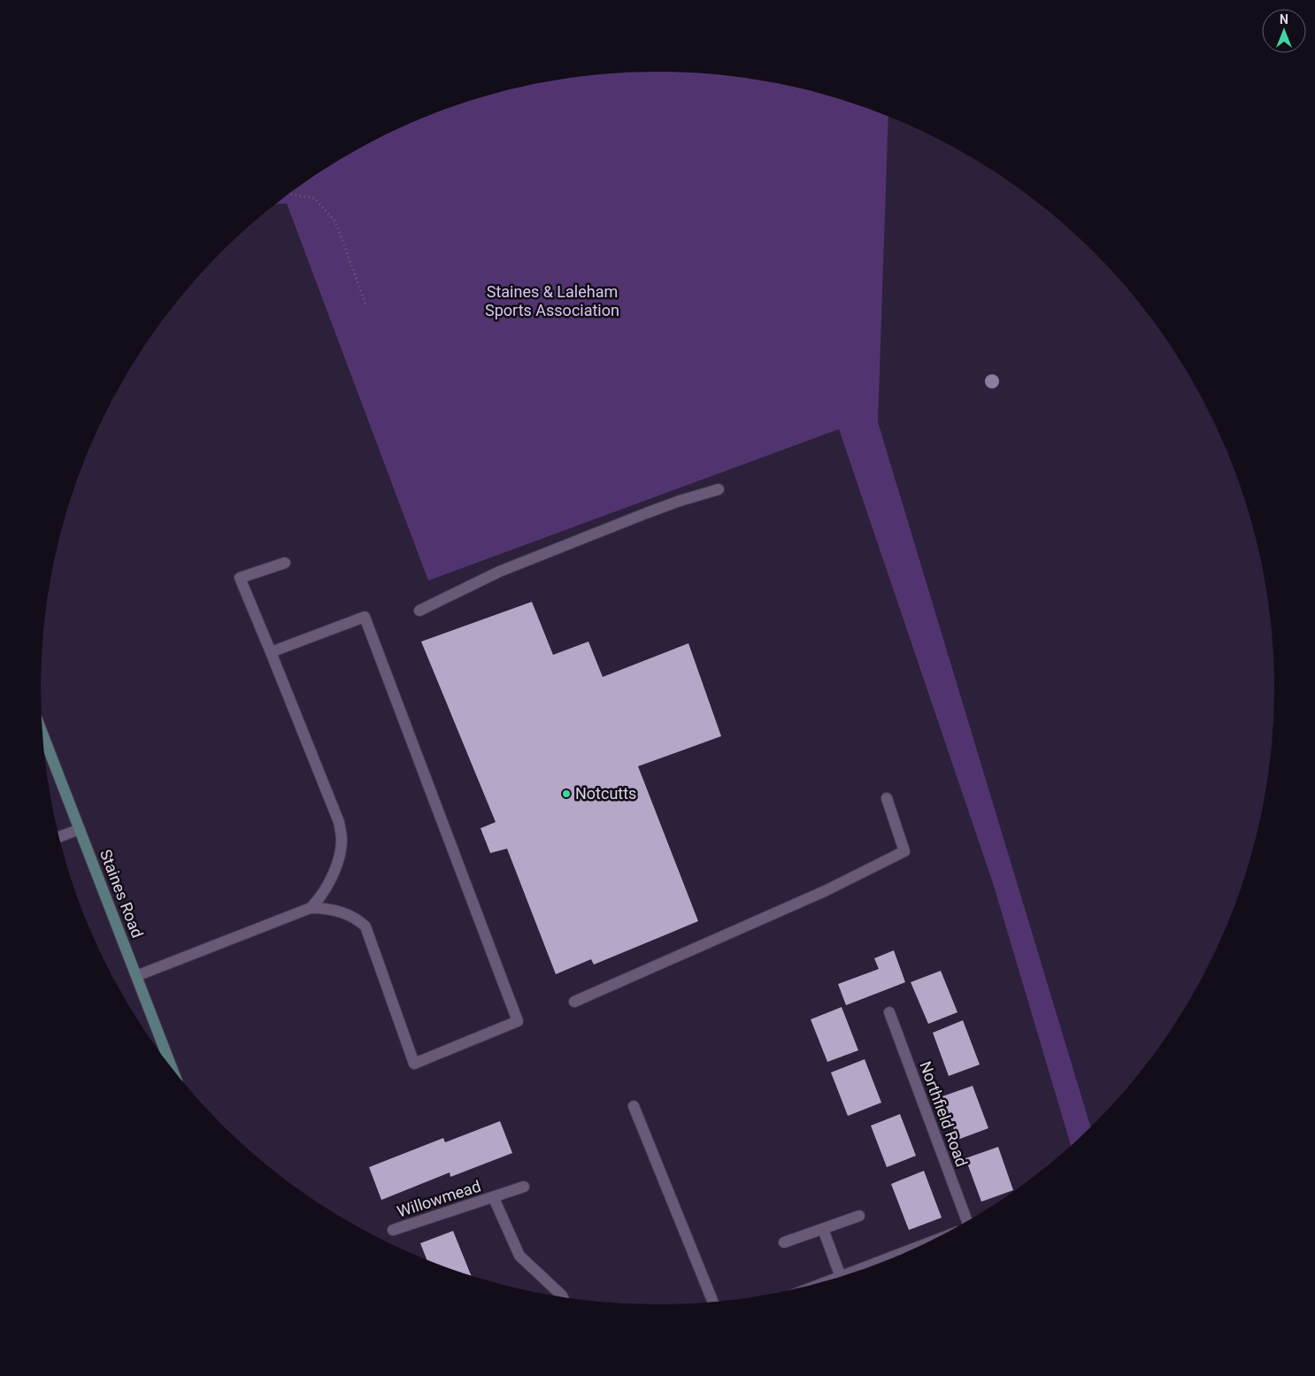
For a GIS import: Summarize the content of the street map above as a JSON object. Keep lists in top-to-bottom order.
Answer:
{
  "streets": {
    "main road": ["Staines Road"],
    "street": ["Northfield Road", "Willowmead"]
  },
  "parks": ["Staines & Laleham Sports Association"],
  "places": ["Notcutts"],
  "north": "top"
}
